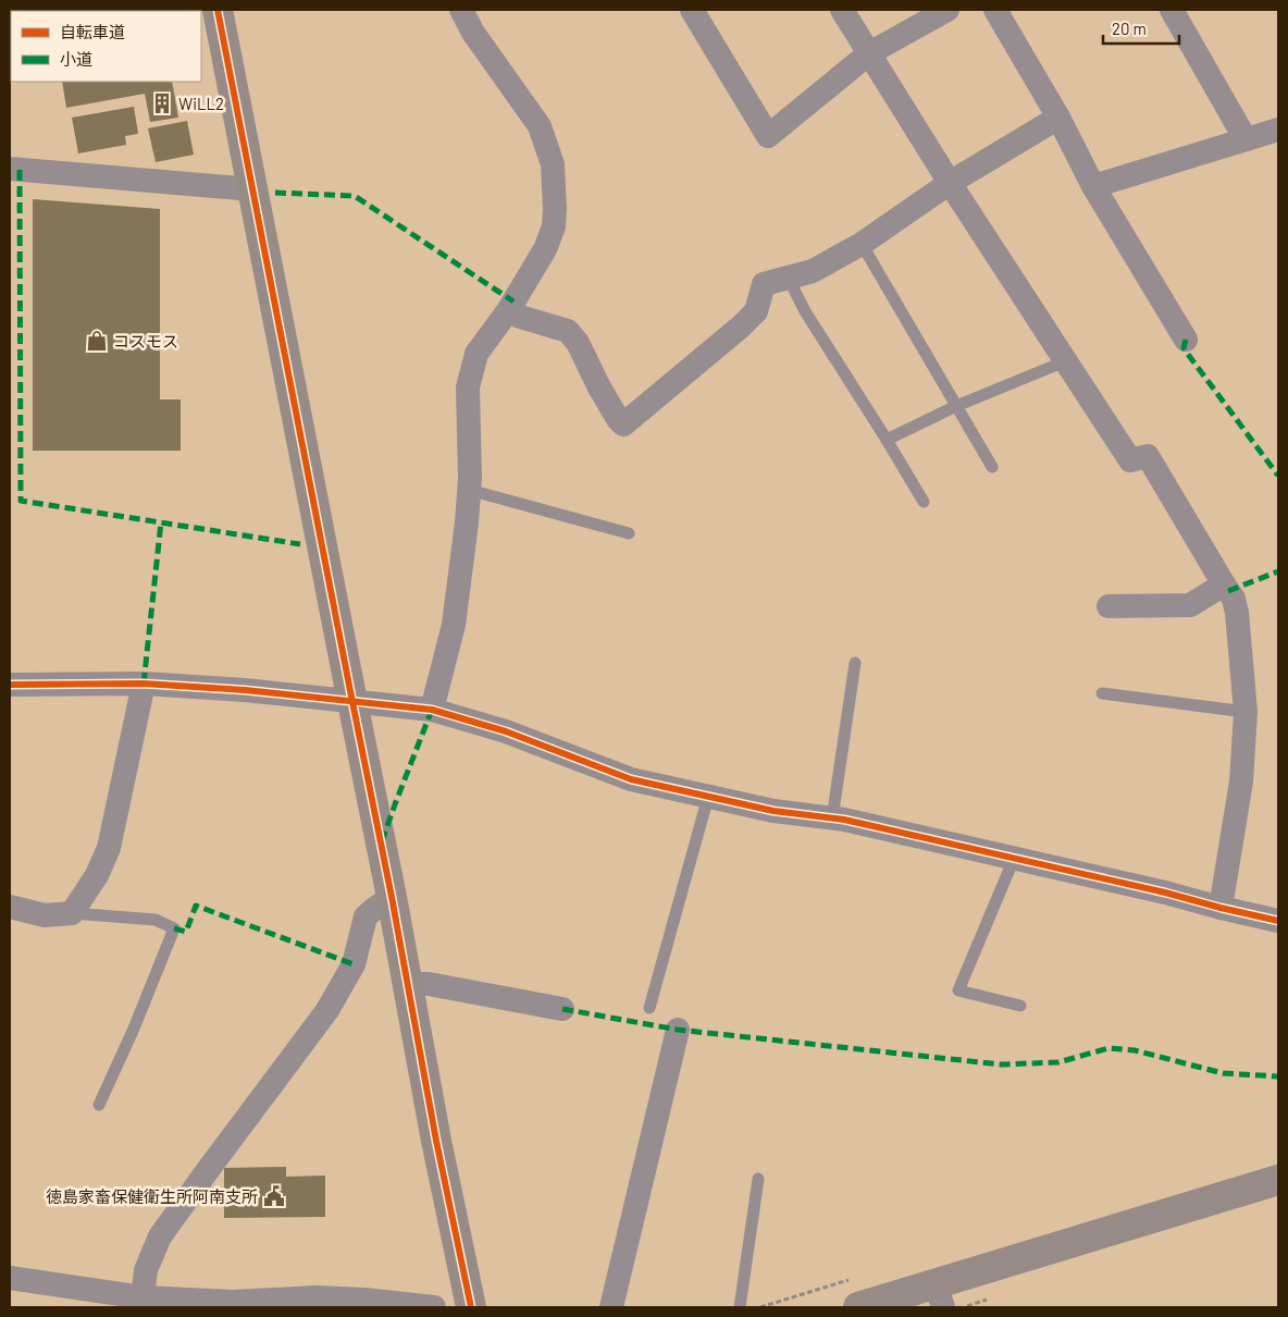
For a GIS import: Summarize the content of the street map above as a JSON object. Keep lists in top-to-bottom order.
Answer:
{
  "places": {
    "building": ["WiLL2"],
    "shop": ["コスモス"],
    "public building": ["徳島家畜保健衛生所阿南支所"]
  },
  "legend": ["自転車道", "小道"],
  "scale_bar": "20 m"
}
